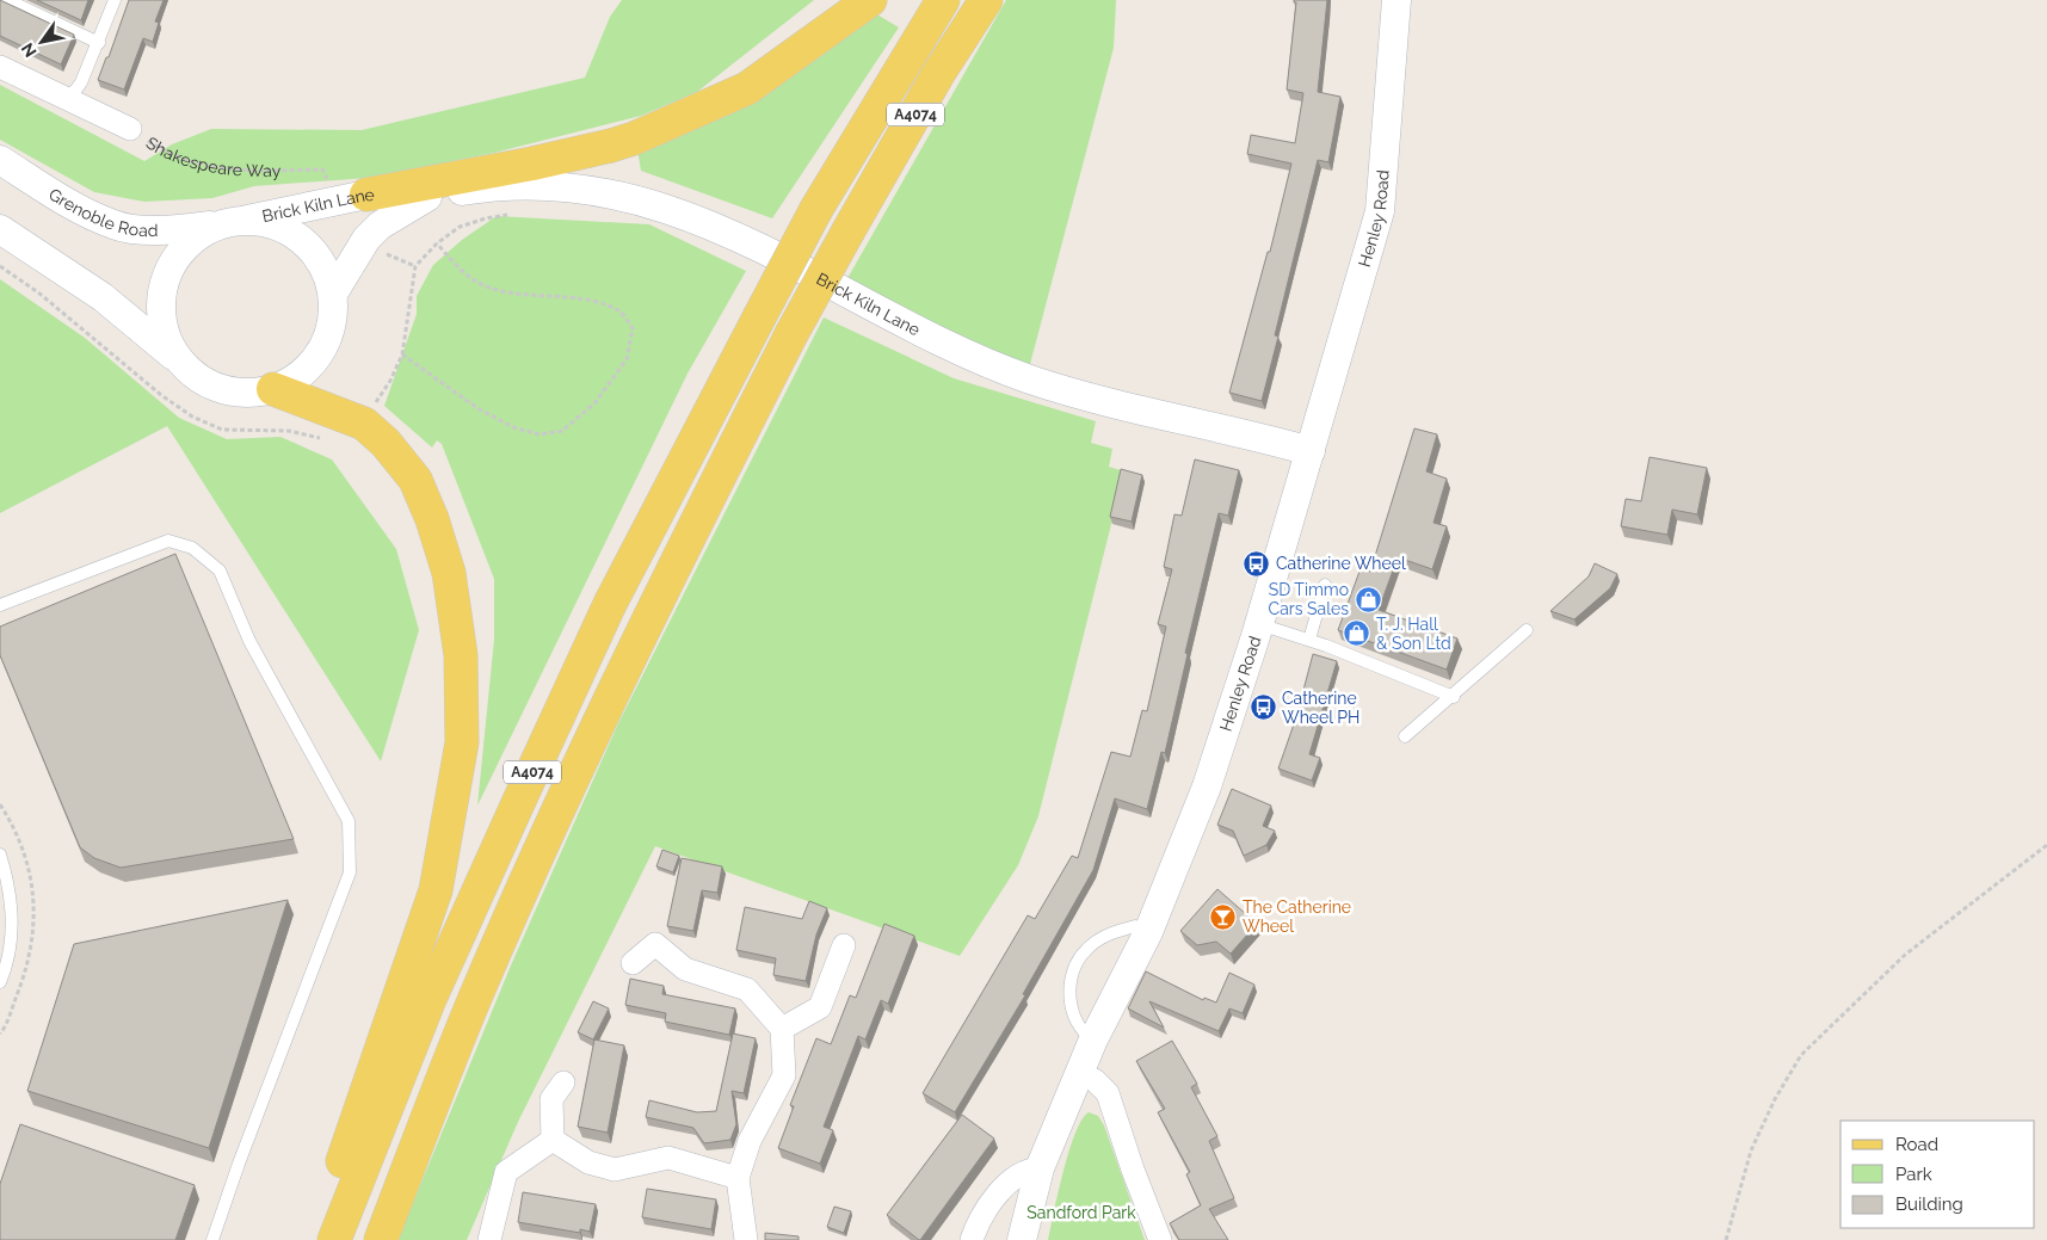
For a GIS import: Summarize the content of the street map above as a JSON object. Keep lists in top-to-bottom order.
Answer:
{
  "streets": {
    "main road": ["A4074"],
    "street": [
      "Shakespeare Way",
      "Brick Kiln Lane",
      "Grenoble Road",
      "Henley Road"
    ]
  },
  "crossings": [
    ["Brick Kiln Lane", "Grenoble Road"],
    ["Brick Kiln Lane", "Henley Road"]
  ],
  "parks": ["Sandford Park"],
  "places": {
    "bus stop": ["Catherine Wheel", "Catherine Wheel PH"],
    "shop": ["SD Timmo Cars Sales", "T. J. Hall & Son Ltd"],
    "bar": ["The Catherine Wheel"]
  },
  "legend": ["Road", "Park", "Building"],
  "north": "bottom left"
}
